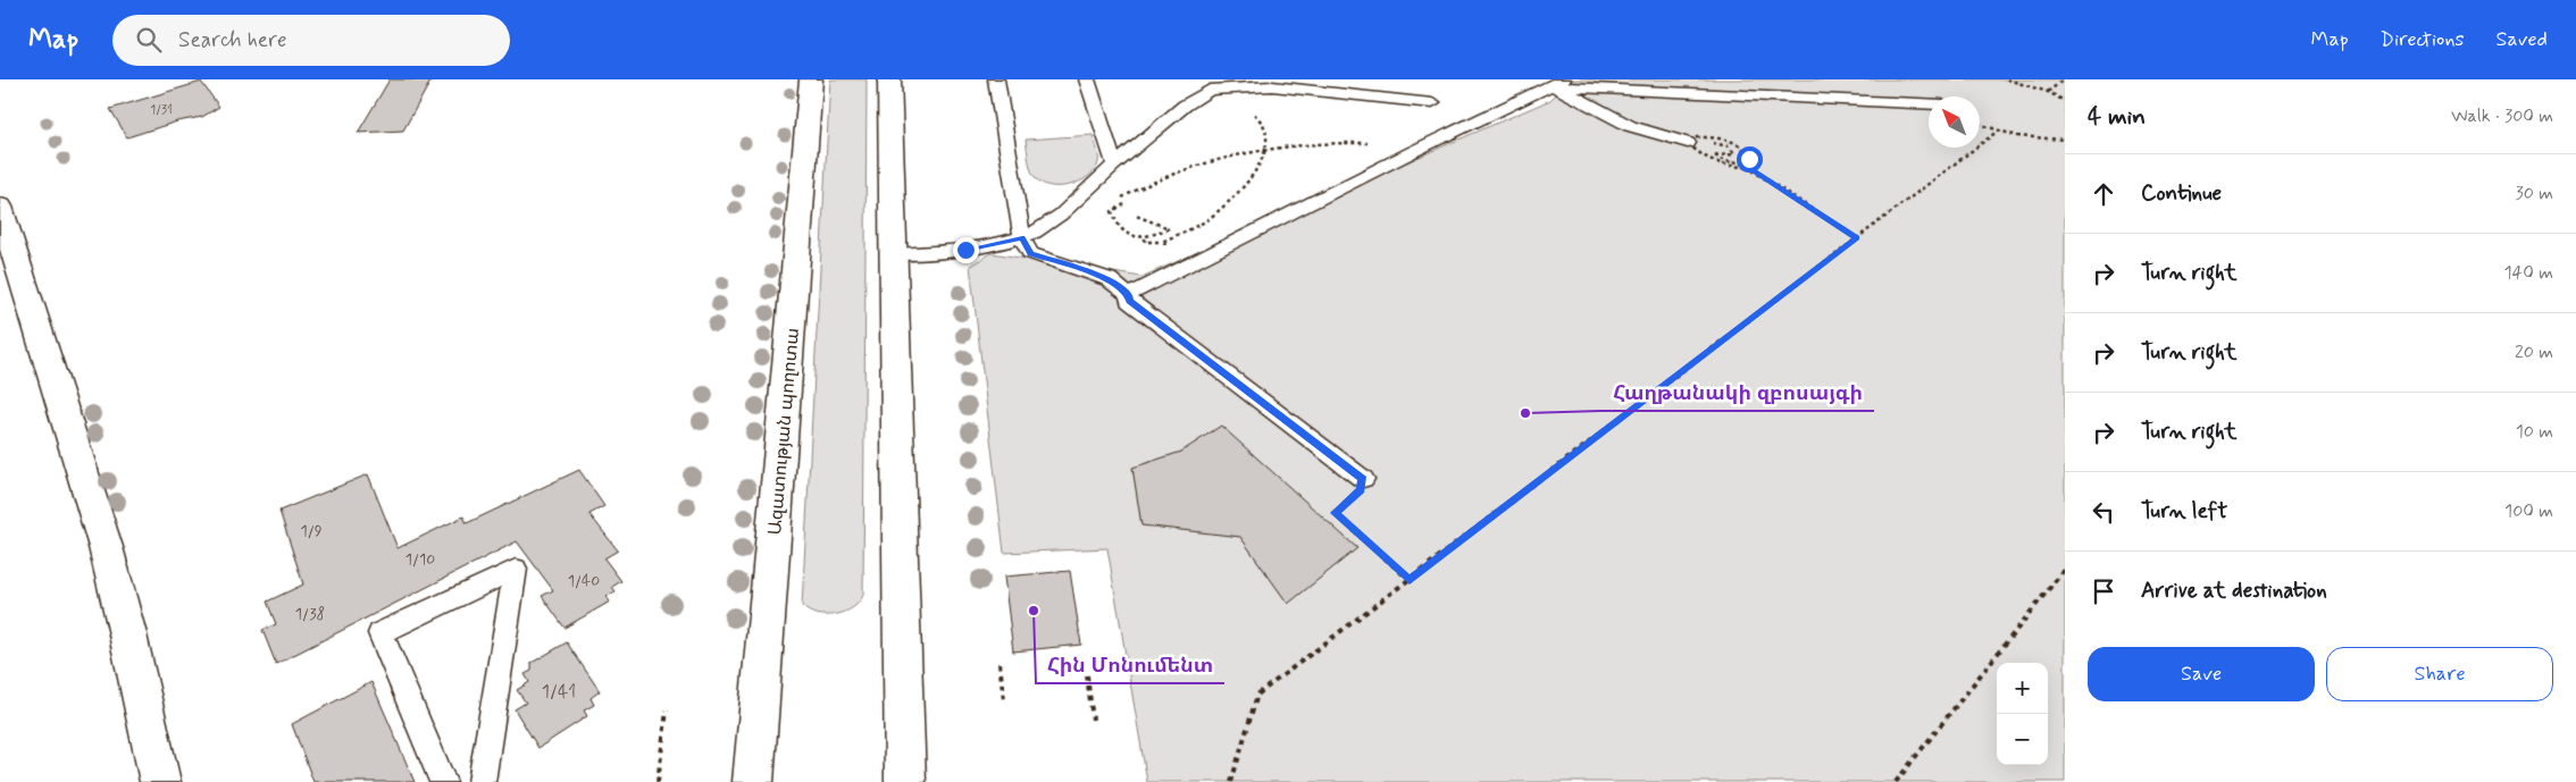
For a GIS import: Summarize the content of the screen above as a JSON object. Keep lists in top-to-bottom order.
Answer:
{
  "streets": {
    "main road": ["Ազատության պողոտա"]
  },
  "places": ["Հաղթանակի զբոսայգի", "Հին Մոնումենտ"],
  "house_numbers": [
    "1/31",
    "1/9",
    "1/10",
    "1/40",
    "1/38",
    "1/41"
  ],
  "north": "top left",
  "page": {
    "header": "Map",
    "search": "Search here",
    "nav": ["Map", "Directions", "Saved"],
    "heading": ["4 min", "Walk · 300 m"],
    "list": [
      ["Continue", "30 m"],
      ["Turn right", "140 m"],
      ["Turn right", "20 m"],
      ["Turn right", "10 m"],
      ["Turn left", "100 m"],
      "Arrive at destination"
    ],
    "buttons": ["Save", "Share"],
    "map_buttons": ["+", "−"]
  }
}
